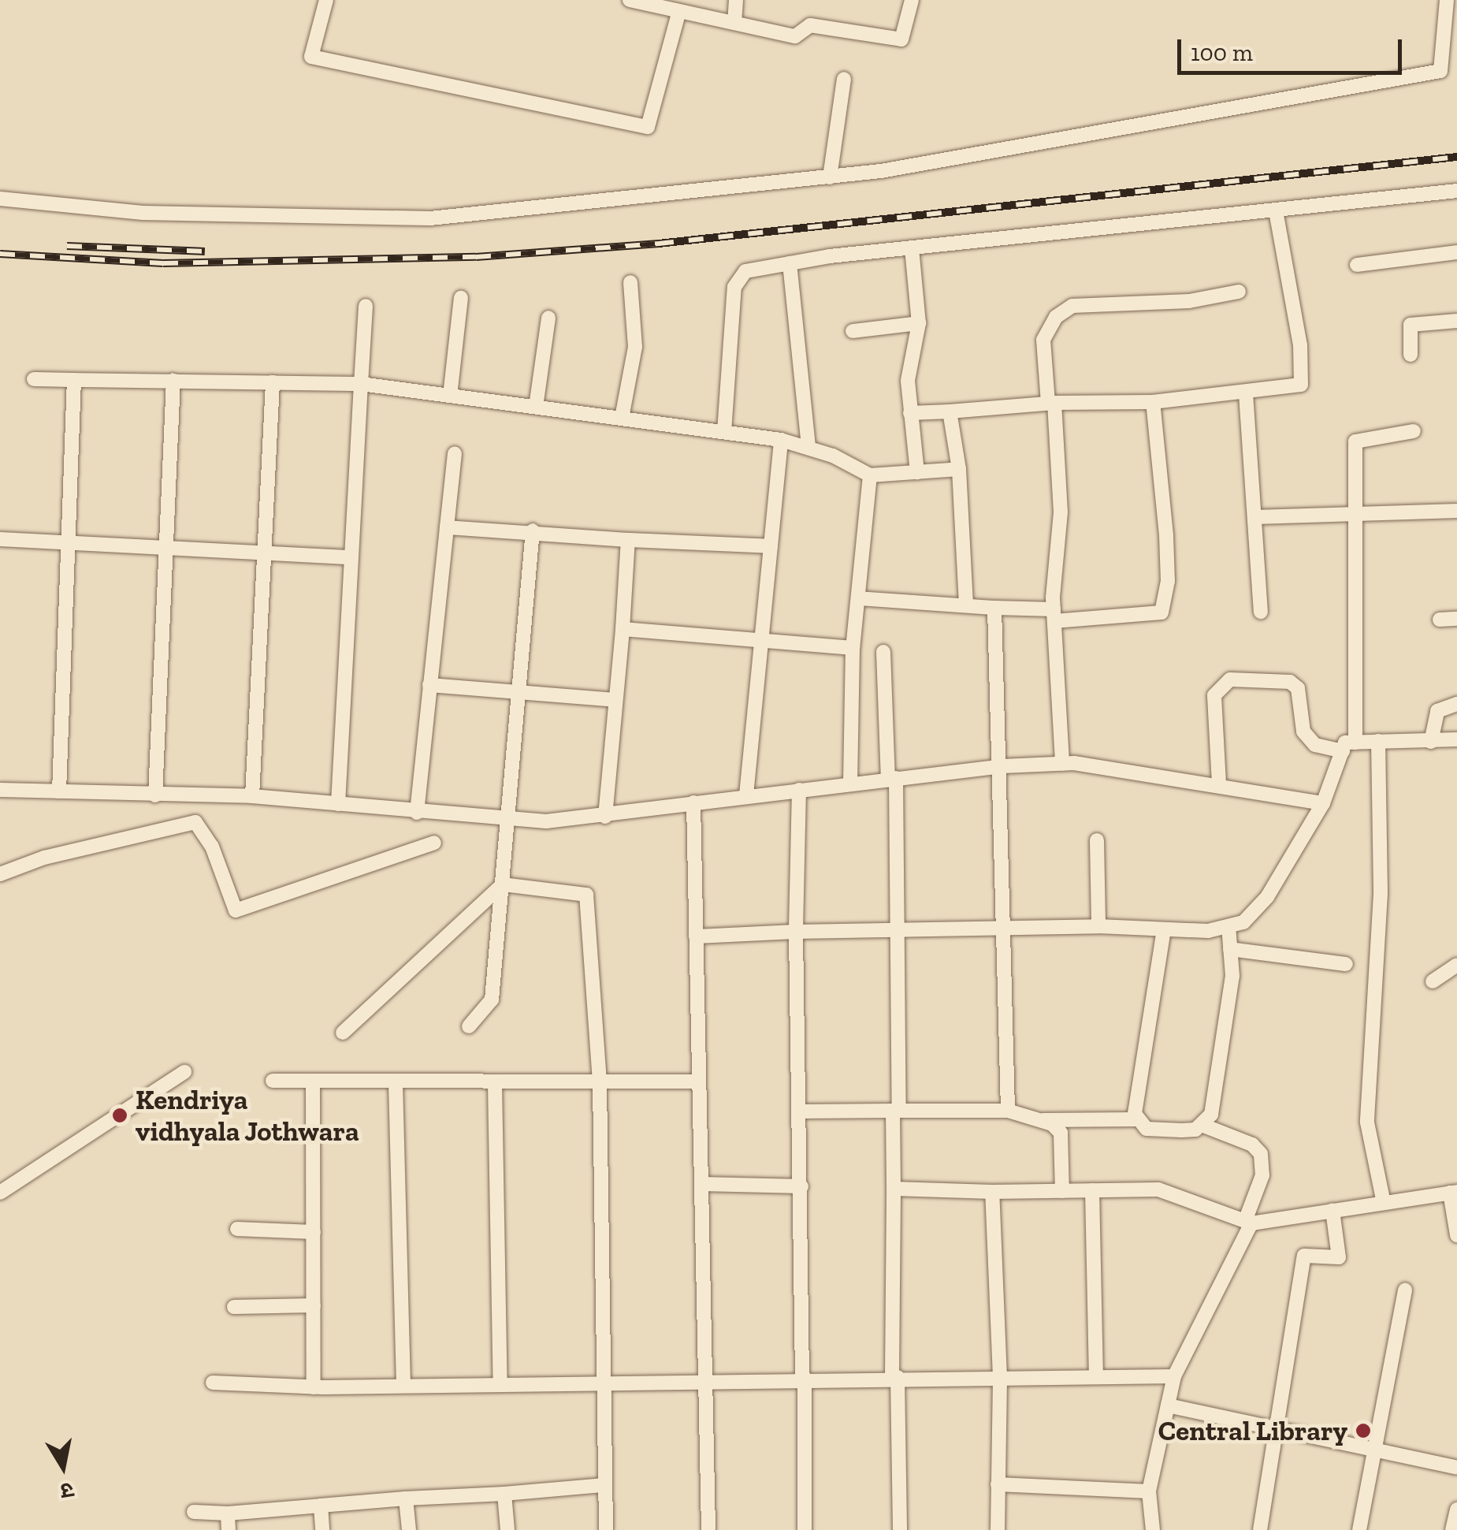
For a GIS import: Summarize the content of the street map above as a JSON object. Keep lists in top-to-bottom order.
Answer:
{
  "places": ["Kendriya vidhyala Jothwara", "Central Library"],
  "scale_bar": "100 m",
  "north": "bottom"
}
